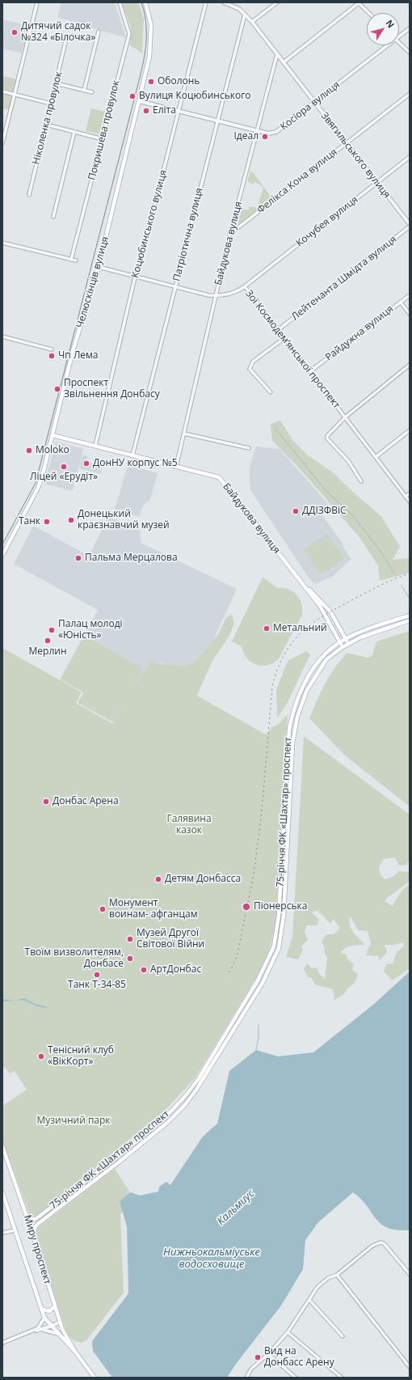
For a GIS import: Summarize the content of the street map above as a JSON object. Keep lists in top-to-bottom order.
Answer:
{
  "streets": {
    "main road": [
      "Байдукова вулиця",
      "Челюскінців вулиця",
      "75-річчя ФК «Шахтар» проспект",
      "Миру проспект"
    ],
    "street": [
      "Косіора вулиця",
      "Ніколенка провулок",
      "Покришева провулок",
      "Звягильського вулиця",
      "Фелікса Кона вулиця",
      "Кочубея вулиця",
      "Коцюбинського вулиця",
      "Патріотична вулиця",
      "Лейтенанта Шмідта вулиця",
      "Райдужна вулиця",
      "Зої Космодем’янської проспект"
    ]
  },
  "crossings": [
    ["Косіора вулиця", "Звягильського вулиця"],
    ["Косіора вулиця", "Коцюбинського вулиця"],
    ["Косіора вулиця", "Патріотична вулиця"],
    ["Косіора вулиця", "Байдукова вулиця"],
    ["Косіора вулиця", "Челюскінців вулиця"],
    ["Звягильського вулиця", "Фелікса Кона вулиця"],
    ["Звягильського вулиця", "Кочубея вулиця"],
    ["Звягильського вулиця", "Патріотична вулиця"],
    ["Звягильського вулиця", "Байдукова вулиця"],
    ["Фелікса Кона вулиця", "Байдукова вулиця"],
    ["Кочубея вулиця", "Зої Космодем’янської проспект"],
    ["Коцюбинського вулиця", "Байдукова вулиця"],
    ["Коцюбинського вулиця", "Зої Космодем’янської проспект"],
    ["Патріотична вулиця", "Байдукова вулиця"],
    ["Патріотична вулиця", "Зої Космодем’янської проспект"],
    ["Байдукова вулиця", "Челюскінців вулиця"],
    ["Байдукова вулиця", "Зої Космодем’янської проспект"],
    ["Лейтенанта Шмідта вулиця", "Зої Космодем’янської проспект"],
    ["Челюскінців вулиця", "Зої Космодем’янської проспект"],
    ["Райдужна вулиця", "Зої Космодем’янської проспект"],
    ["75-річчя ФК «Шахтар» проспект", "Миру проспект"]
  ],
  "water": ["Кальмиус", "Нижньокальміуське водосховище"],
  "parks": ["Галявина казок", "Музичний парк"],
  "places": [
    "Дитячий садок №324 «Білочка»",
    "Оболонь",
    "Вулиця Коцюбинського",
    "Еліта",
    "Ідеал",
    "Чп Лема",
    "Проспект Звільнення Донбасу",
    "Moloko",
    "ДонНУ корпус №5",
    "Ліцей «Ерудіт»",
    "ДДІЗФВіС",
    "Донецький краєзнавчий музей",
    "Танк",
    "Пальма Мерцалова",
    "Метальний",
    "Палац молоді «Юність»",
    "Мерлин",
    "Донбас Арена",
    "Детям Донбасса",
    "Піонерська",
    "Монумент воинам- афганцам",
    "Музей Другої Світової Війни",
    "Твоїм визволителям, Донбасе",
    "АртДонбас",
    "Танк Т-34-85",
    "Тенісний клуб «ВікКорт»",
    "Вид на Донбасс Арену"
  ],
  "north": "top right"
}
